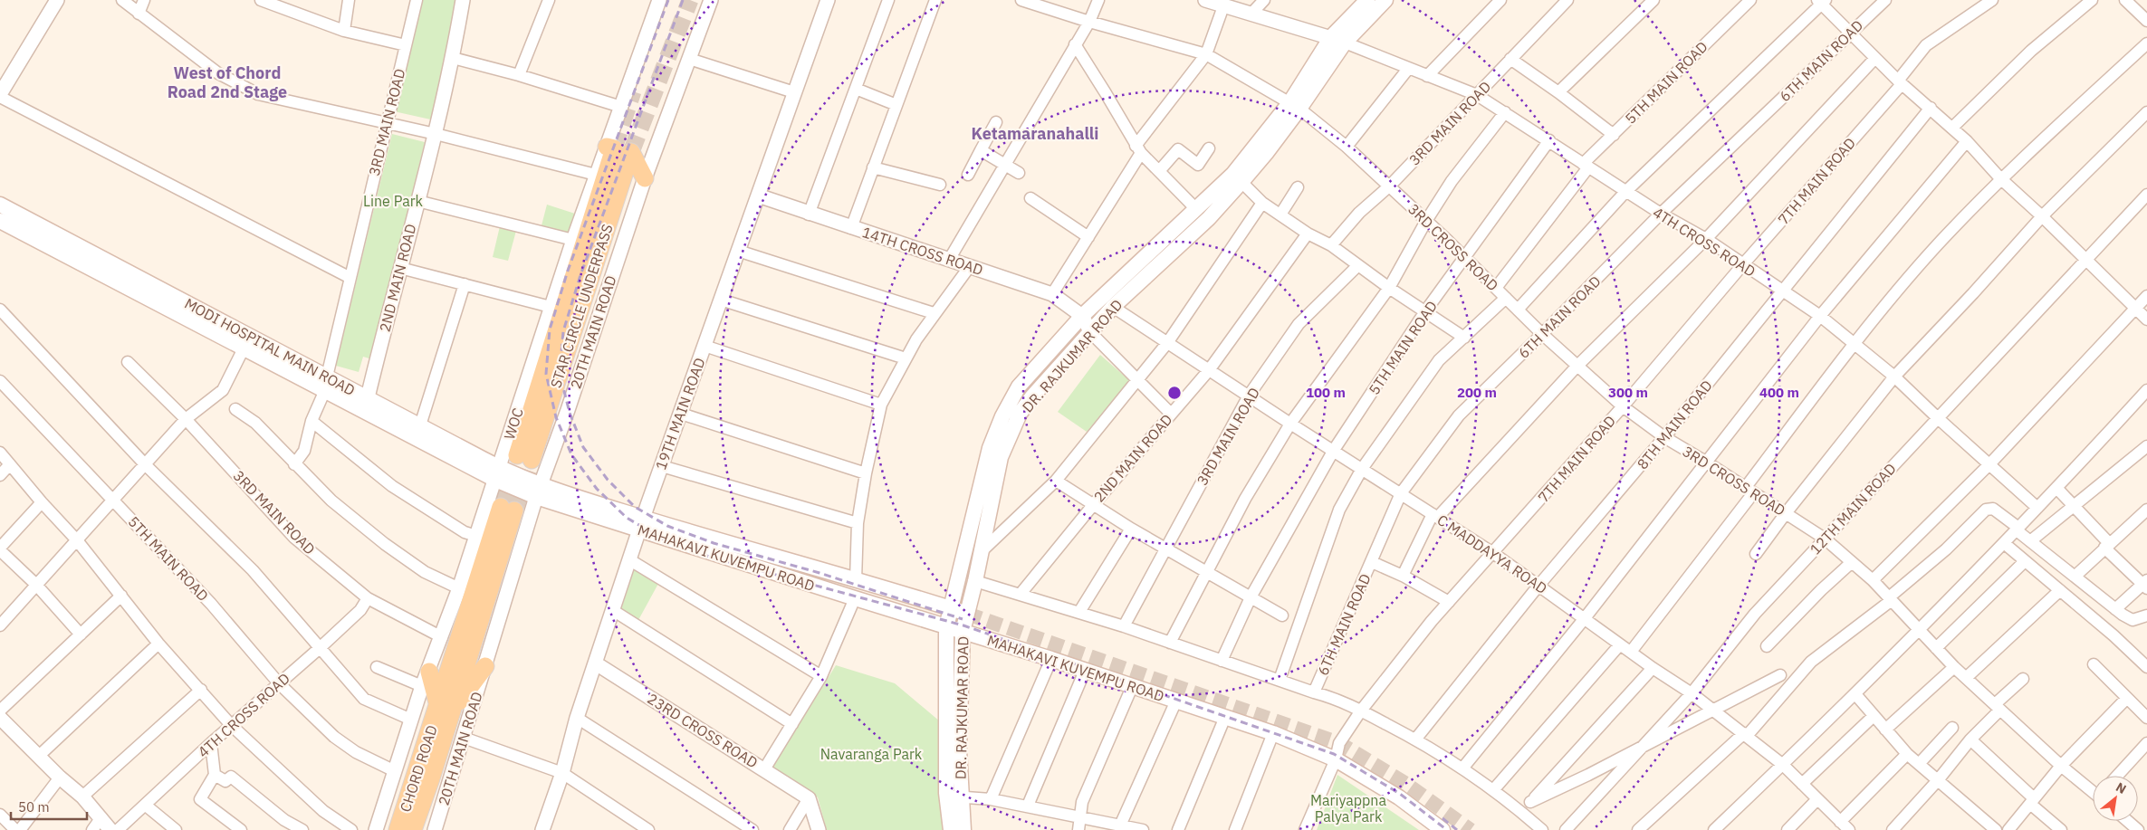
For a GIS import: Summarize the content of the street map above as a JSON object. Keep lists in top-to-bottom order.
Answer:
{
  "streets": {
    "main road": [
      "STAR CIRCLE UNDERPASS",
      "MODI HOSPITAL MAIN ROAD",
      "DR. RAJKUMAR ROAD",
      "MAHAKAVI KUVEMPU ROAD",
      "CHORD ROAD"
    ],
    "street": [
      "6TH MAIN ROAD",
      "5TH MAIN ROAD",
      "3RD MAIN ROAD",
      "7TH MAIN ROAD",
      "4TH CROSS ROAD",
      "3RD CROSS ROAD",
      "14TH CROSS ROAD",
      "2ND MAIN ROAD",
      "20TH MAIN ROAD",
      "19TH MAIN ROAD",
      "WOC",
      "8TH MAIN ROAD",
      "12TH MAIN ROAD",
      "C MADDAYYA ROAD",
      "23RD CROSS ROAD"
    ]
  },
  "crossings": [
    ["6TH MAIN ROAD", "4TH CROSS ROAD"],
    ["6TH MAIN ROAD", "3RD CROSS ROAD"],
    ["6TH MAIN ROAD", "C MADDAYYA ROAD"],
    ["5TH MAIN ROAD", "4TH CROSS ROAD"],
    ["5TH MAIN ROAD", "3RD CROSS ROAD"],
    ["5TH MAIN ROAD", "WOC"],
    ["5TH MAIN ROAD", "C MADDAYYA ROAD"],
    ["3RD MAIN ROAD", "4TH CROSS ROAD"],
    ["3RD MAIN ROAD", "3RD CROSS ROAD"],
    ["3RD MAIN ROAD", "MODI HOSPITAL MAIN ROAD"],
    ["3RD MAIN ROAD", "WOC"],
    ["3RD MAIN ROAD", "C MADDAYYA ROAD"],
    ["7TH MAIN ROAD", "4TH CROSS ROAD"],
    ["7TH MAIN ROAD", "3RD CROSS ROAD"],
    ["7TH MAIN ROAD", "C MADDAYYA ROAD"],
    ["7TH MAIN ROAD", "MAHAKAVI KUVEMPU ROAD"],
    ["4TH CROSS ROAD", "DR. RAJKUMAR ROAD"],
    ["4TH CROSS ROAD", "8TH MAIN ROAD"],
    ["4TH CROSS ROAD", "12TH MAIN ROAD"],
    ["3RD CROSS ROAD", "DR. RAJKUMAR ROAD"],
    ["3RD CROSS ROAD", "8TH MAIN ROAD"],
    ["3RD CROSS ROAD", "12TH MAIN ROAD"],
    ["14TH CROSS ROAD", "DR. RAJKUMAR ROAD"],
    ["14TH CROSS ROAD", "19TH MAIN ROAD"],
    ["2ND MAIN ROAD", "MODI HOSPITAL MAIN ROAD"],
    ["2ND MAIN ROAD", "C MADDAYYA ROAD"],
    ["STAR CIRCLE UNDERPASS", "20TH MAIN ROAD"],
    ["STAR CIRCLE UNDERPASS", "WOC"],
    ["20TH MAIN ROAD", "MODI HOSPITAL MAIN ROAD"],
    ["20TH MAIN ROAD", "MAHAKAVI KUVEMPU ROAD"],
    ["MODI HOSPITAL MAIN ROAD", "WOC"],
    ["MODI HOSPITAL MAIN ROAD", "MAHAKAVI KUVEMPU ROAD"],
    ["DR. RAJKUMAR ROAD", "C MADDAYYA ROAD"],
    ["DR. RAJKUMAR ROAD", "MAHAKAVI KUVEMPU ROAD"],
    ["19TH MAIN ROAD", "MAHAKAVI KUVEMPU ROAD"],
    ["19TH MAIN ROAD", "23RD CROSS ROAD"],
    ["8TH MAIN ROAD", "C MADDAYYA ROAD"],
    ["12TH MAIN ROAD", "C MADDAYYA ROAD"]
  ],
  "districts": ["West of Chord Road 2nd Stage", "Ketamaranahalli"],
  "parks": ["Line Park", "Navaranga Park", "Mariyappna Palya Park"],
  "scale_bar": "50 m",
  "north": "top right",
  "rings": [
    "100 m",
    "200 m",
    "300 m",
    "400 m"
  ]
}
